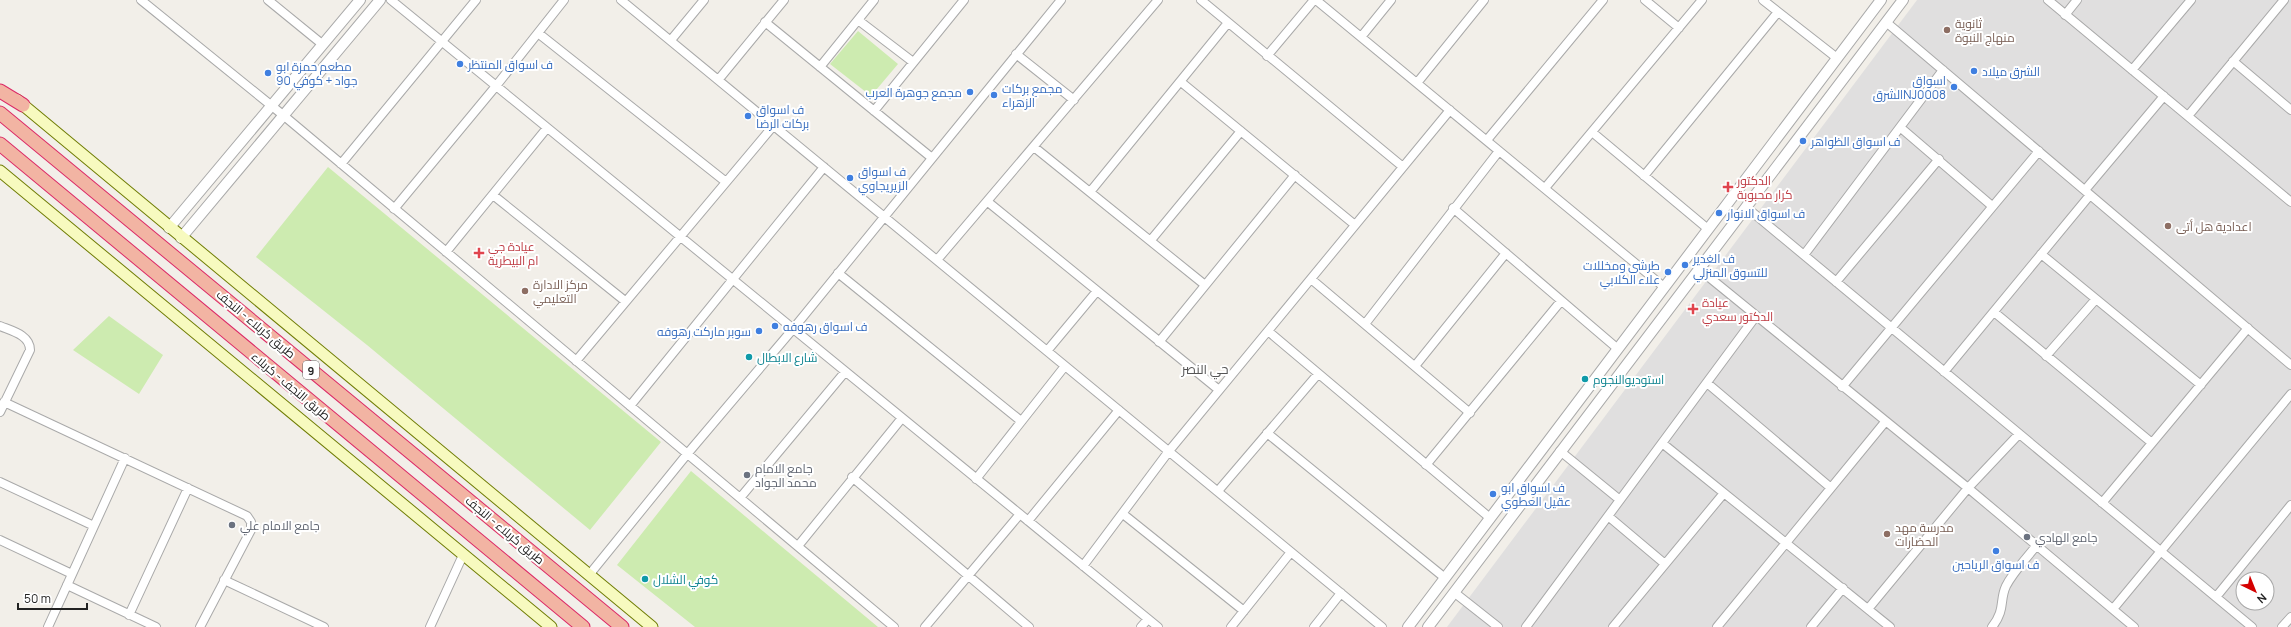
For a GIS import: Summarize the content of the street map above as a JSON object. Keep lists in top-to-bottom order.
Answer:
{
  "streets": {
    "highway": ["طريق کربلاء - النجف", "9", "طريق النجف - کربلاء"]
  },
  "districts": ["حي النصر"],
  "places": {
    "other": [
      "ثانوية منهاج النبوة",
      "ف اسواق المنتظر",
      "الشرق ميلاد",
      "مطعم حمزة ابو جواد + كوفي 90",
      "اسواق الشرقNJ0008",
      "مجمع جوهرة العرب",
      "مجمع بركات الزهراء",
      "ف اسواق بركات الرضا",
      "ف اسواق الظواهر",
      "ف اسواق الزيريجاوي",
      "ف اسواق الانوار",
      "اعدادية هل أتى",
      "ف الغدير للتسوق المنزلي",
      "طرشي ومخللات علاء الكلابي",
      "مركز الادارة التعليمي",
      "ف اسواق رهوفه",
      "سوبر ماركت رهوفه",
      "شارع الابطال",
      "استوديوالنجوم",
      "جامع الامام محمد الجواد",
      "ف اسواق ابو عقيل العطوي",
      "جامع الامام علي",
      "مدرسة مهد الحضارات",
      "جامع الهادي",
      "ف اسواق الرياحين",
      "كوفي الشلال"
    ],
    "health": ["الدكتور كرار محبوبة", "عيادة جي ام البيطرية", "عيادة الدكتور سعدي"]
  },
  "scale_bar": "50 m",
  "north": "bottom right"
}
